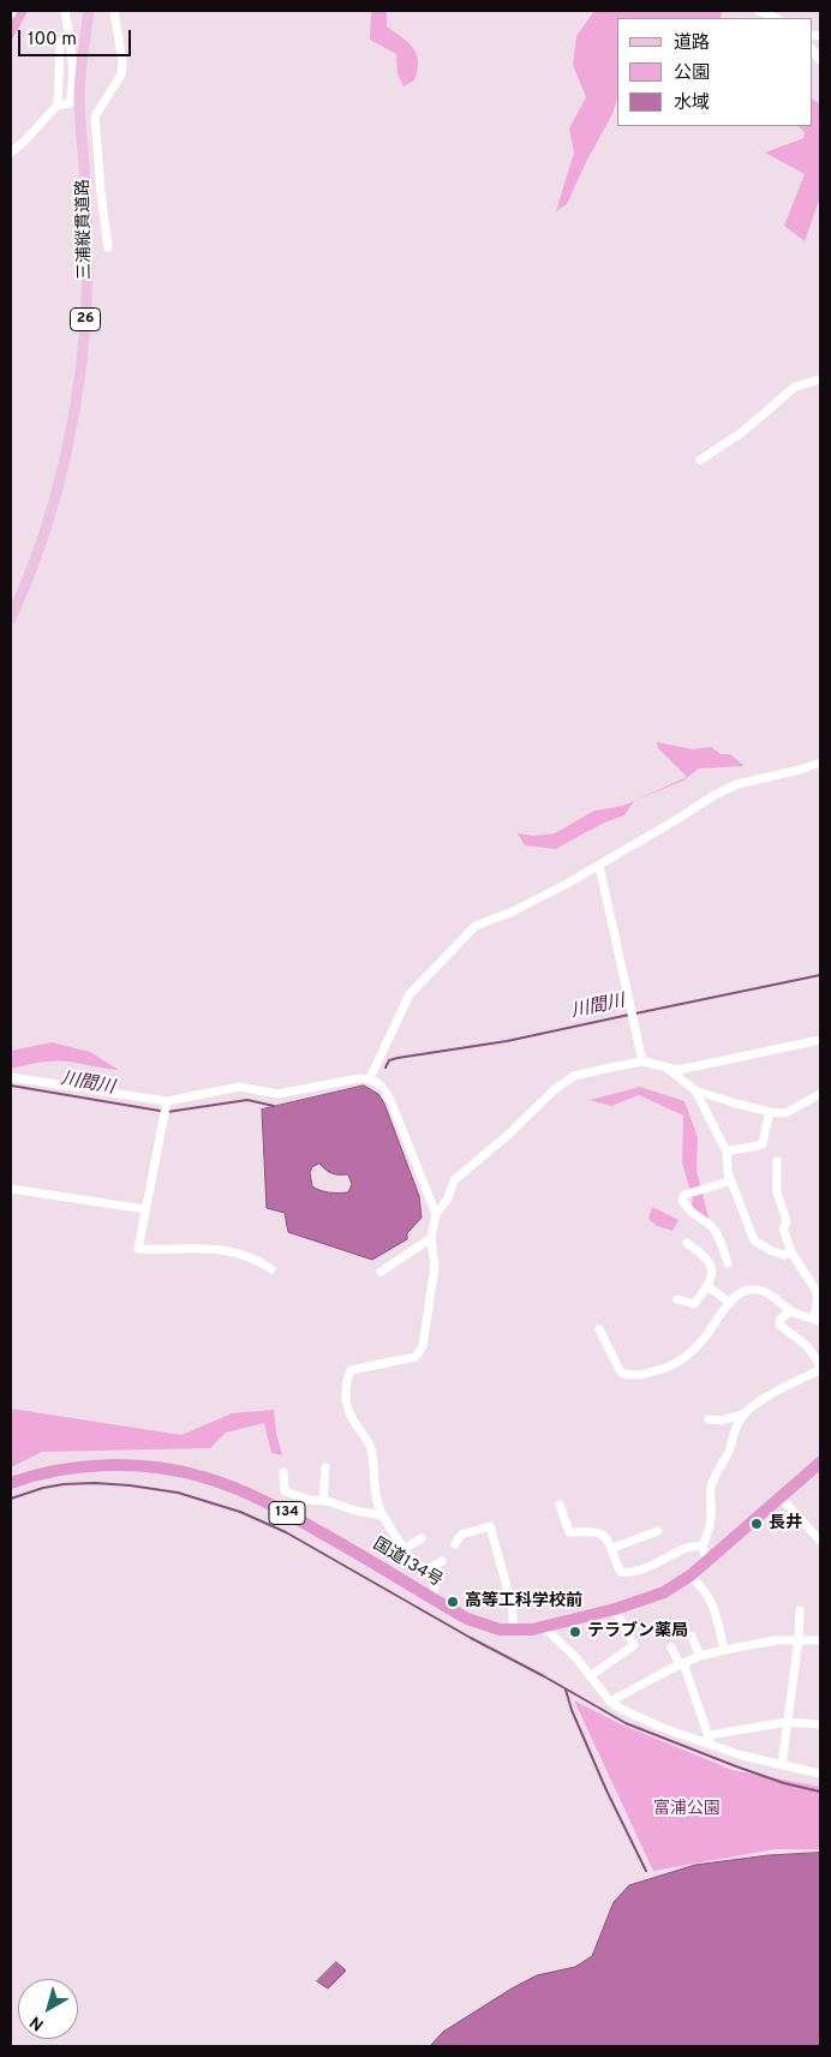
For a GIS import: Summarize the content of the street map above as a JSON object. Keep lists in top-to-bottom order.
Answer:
{
  "streets": {
    "highway": ["134", "国道134号"],
    "main road": ["三浦縦貫道路", "26"]
  },
  "water": ["川間川"],
  "parks": ["富浦公園"],
  "places": ["長井", "高等工科学校前", "テラブン薬局"],
  "legend": ["道路", "公園", "水域"],
  "scale_bar": "100 m",
  "north": "bottom left"
}
